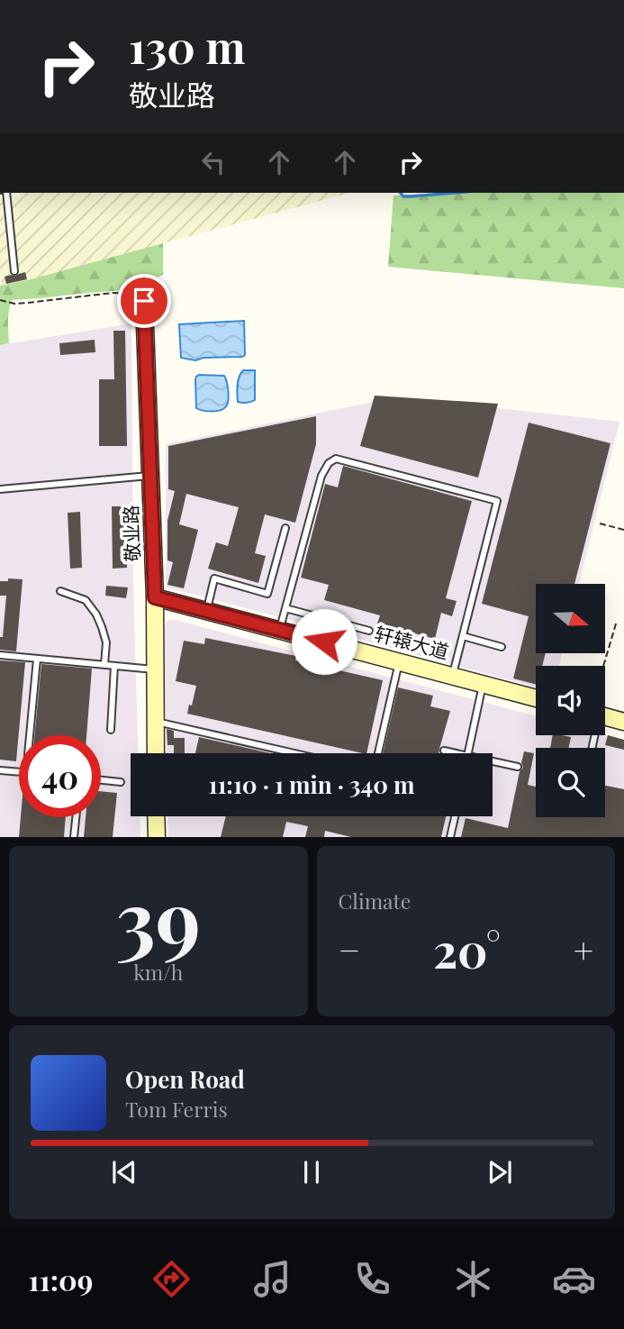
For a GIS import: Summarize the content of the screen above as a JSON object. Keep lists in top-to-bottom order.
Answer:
{
  "streets": {
    "street": ["敬业路", "轩辕大道"]
  },
  "crossings": [
    ["敬业路", "轩辕大道"]
  ],
  "north": "right",
  "page": {
    "turn": ["130 m", "敬业路"],
    "limit": "40",
    "trip": "11:10 · 1 min · 340 m",
    "tile": [
      ["39", "km/h"],
      "Climate"
    ],
    "heat": ["−", "20°", "+"],
    "song": ["Open Road", "Tom Ferris"],
    "tabs": "11:09"
  }
}
